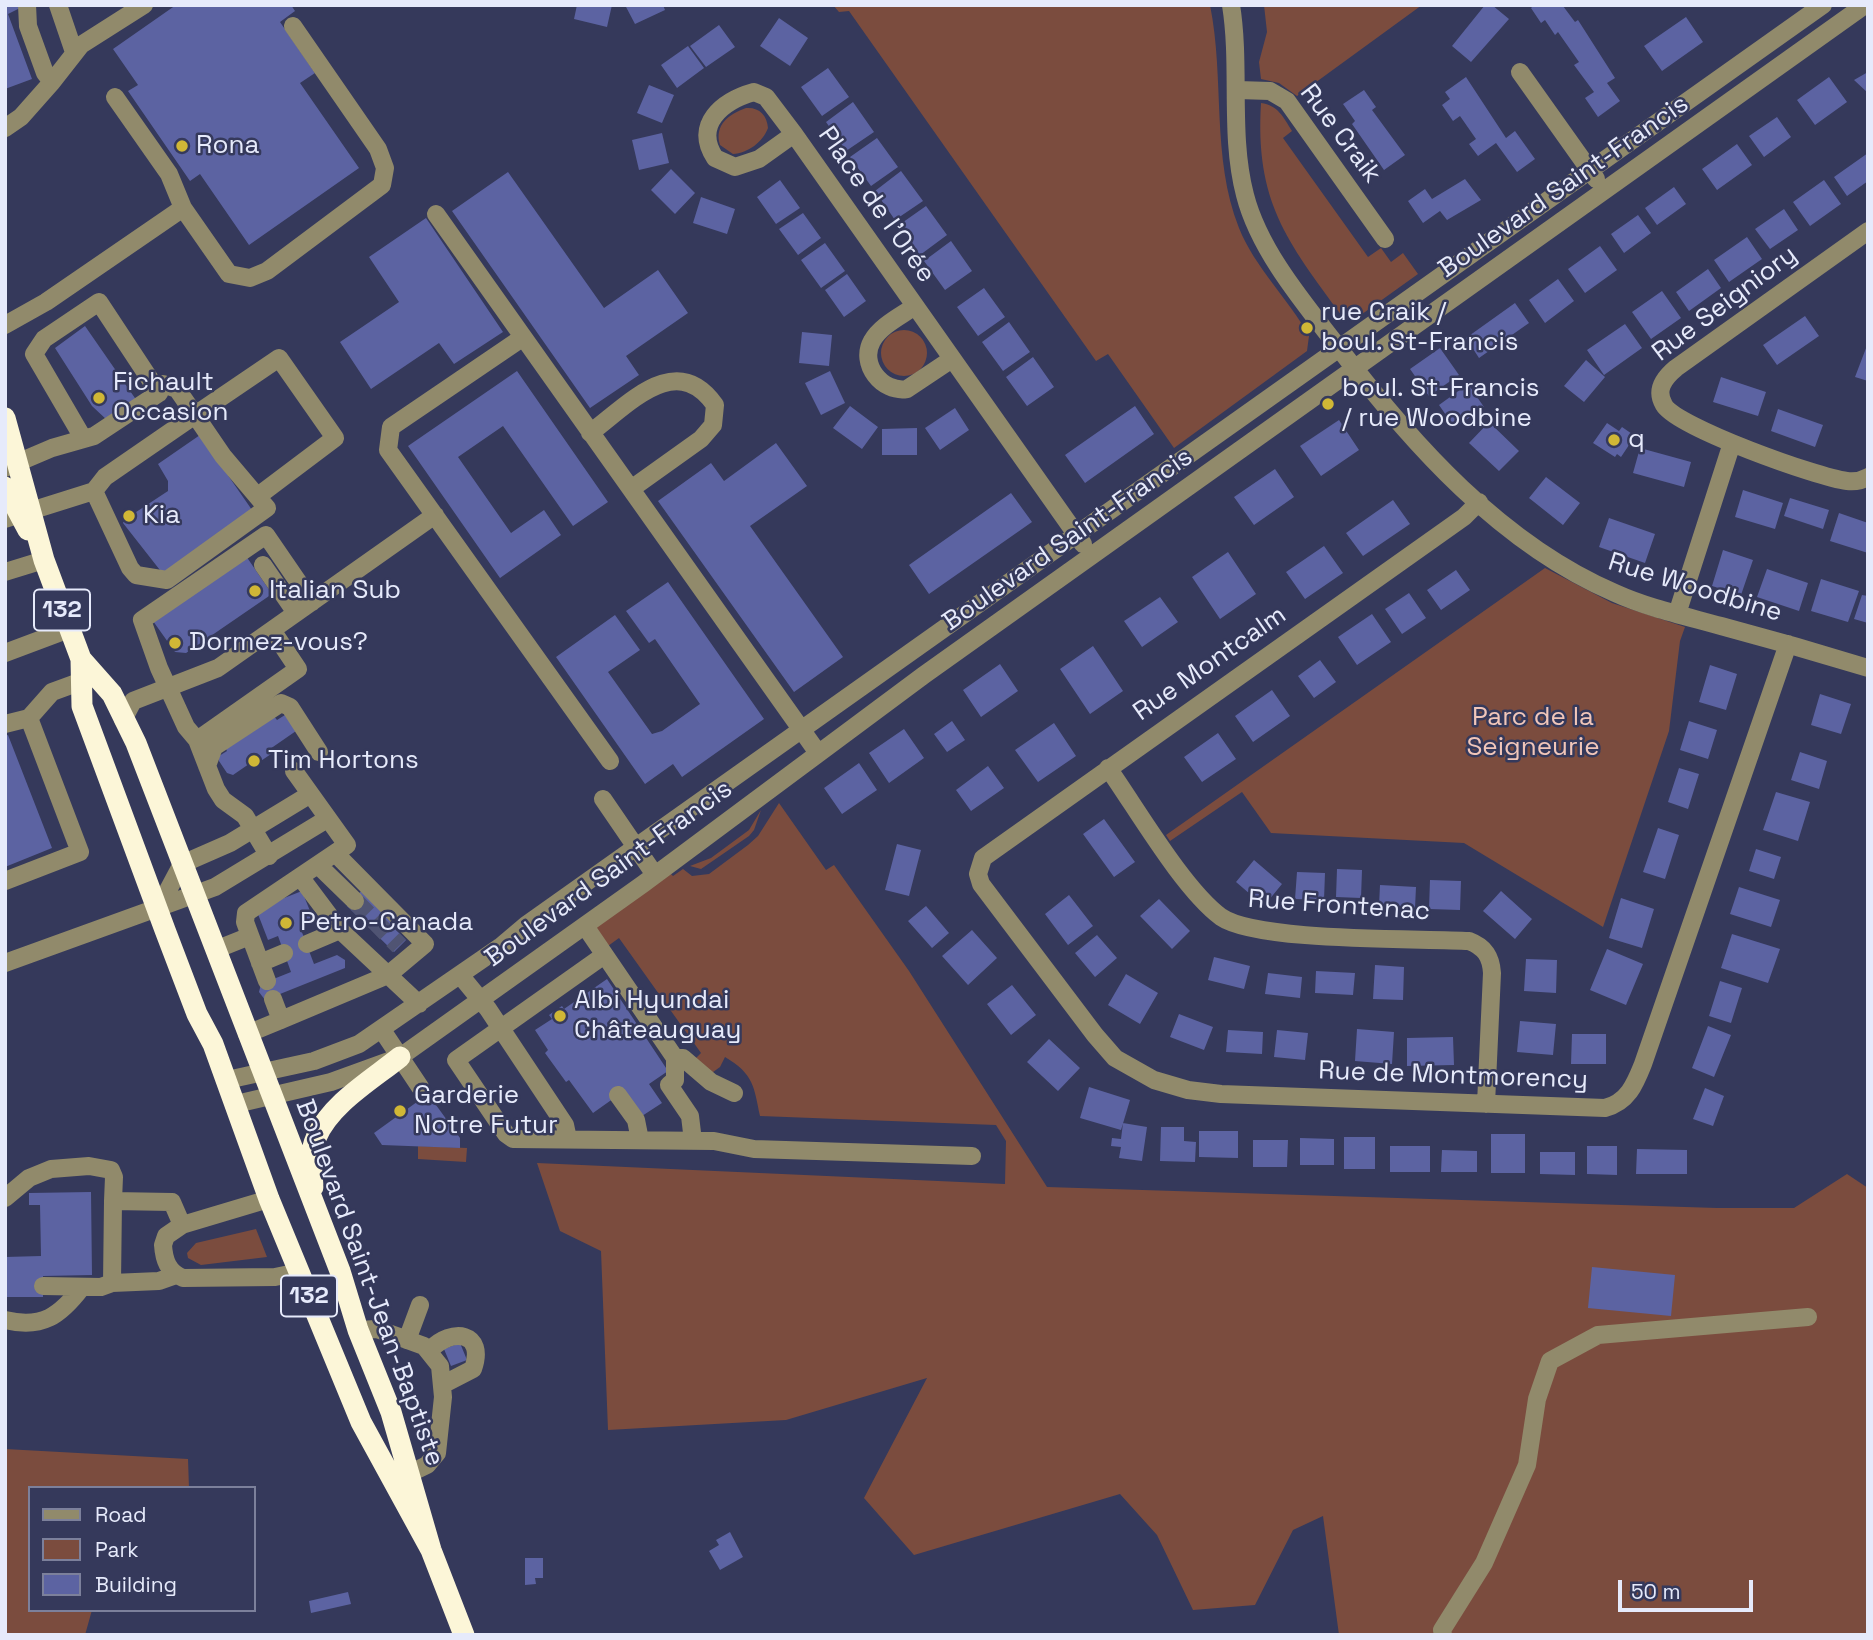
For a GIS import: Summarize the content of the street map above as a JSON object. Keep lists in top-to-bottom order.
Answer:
{
  "streets": {
    "highway": ["132", "Boulevard Saint-Jean-Baptiste"],
    "street": [
      "Rue Craik",
      "Boulevard Saint-Francis",
      "Place de l'Orée",
      "Rue Seigniory",
      "Rue Woodbine",
      "Rue Montcalm",
      "Rue Frontenac",
      "Rue de Montmorency"
    ]
  },
  "crossings": [
    ["Rue Craik", "Rue Woodbine"],
    ["Boulevard Saint-Francis", "Place de l'Orée"],
    ["Boulevard Saint-Francis", "Rue Woodbine"],
    ["Boulevard Saint-Francis", "Boulevard Saint-Jean-Baptiste"],
    ["Rue Woodbine", "Rue Montcalm"],
    ["Rue Woodbine", "Rue de Montmorency"],
    ["Rue Montcalm", "Rue Frontenac"],
    ["Rue Montcalm", "Rue de Montmorency"],
    ["Rue Frontenac", "Rue de Montmorency"]
  ],
  "parks": ["Parc de la Seigneurie"],
  "places": [
    "Rona",
    "rue Craik / boul. St-Francis",
    "Fichault Occasion",
    "boul. St-Francis / rue Woodbine",
    "q",
    "Kia",
    "Italian Sub",
    "Dormez-vous?",
    "Tim Hortons",
    "Petro-Canada",
    "Albi Hyundai Châteauguay",
    "Garderie Notre Futur"
  ],
  "legend": ["Road", "Park", "Building"],
  "scale_bar": "50 m"
}
